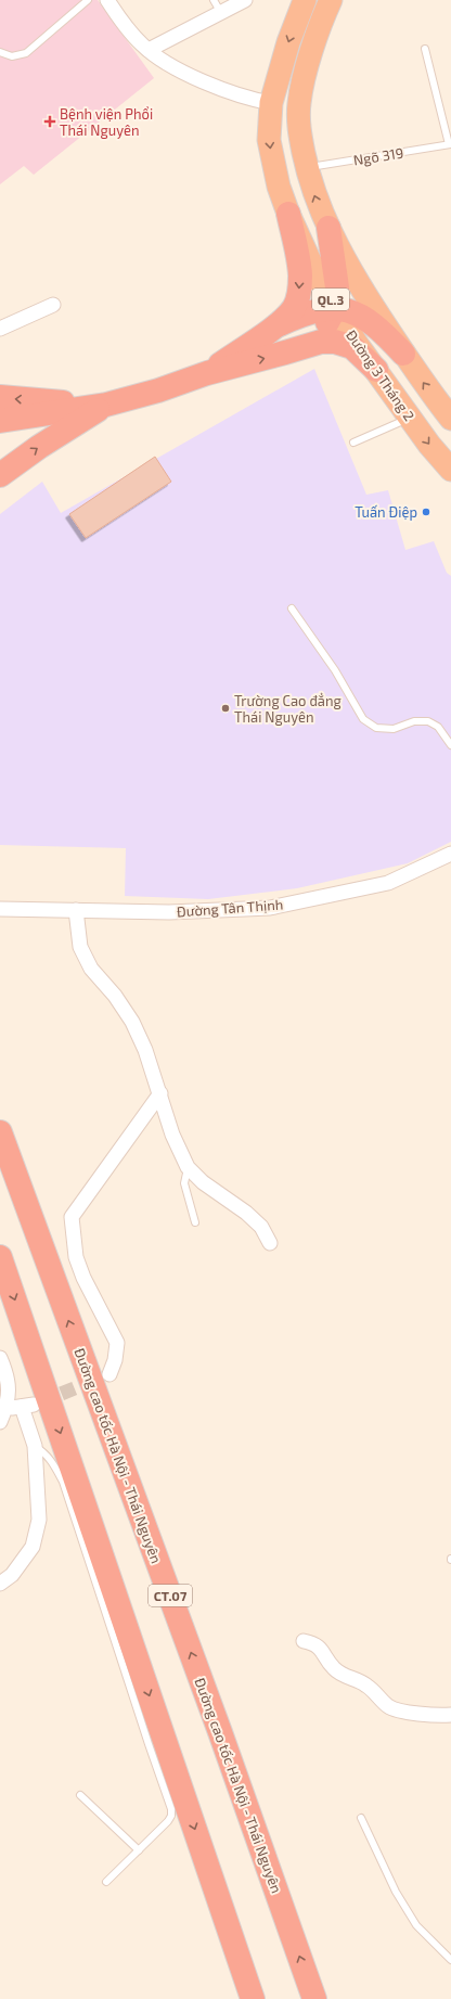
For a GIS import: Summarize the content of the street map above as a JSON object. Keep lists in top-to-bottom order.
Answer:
{
  "streets": {
    "highway": [
      "QL.3",
      "Đường 3 Tháng 2",
      "Đường cao tốc Hà Nội - Thái Nguyên",
      "CT.07"
    ],
    "street": ["Đường Tân Thịnh"],
    "lane": ["Ngõ 319"]
  },
  "crossings": [
    ["Ngõ 319", "QL.3"],
    ["QL.3", "Đường 3 Tháng 2"]
  ],
  "places": {
    "health": ["Bệnh viện Phổi Thái Nguyên"],
    "other": ["Tuấn Điệp", "Trường Cao đẳng Thái Nguyên"]
  }
}
